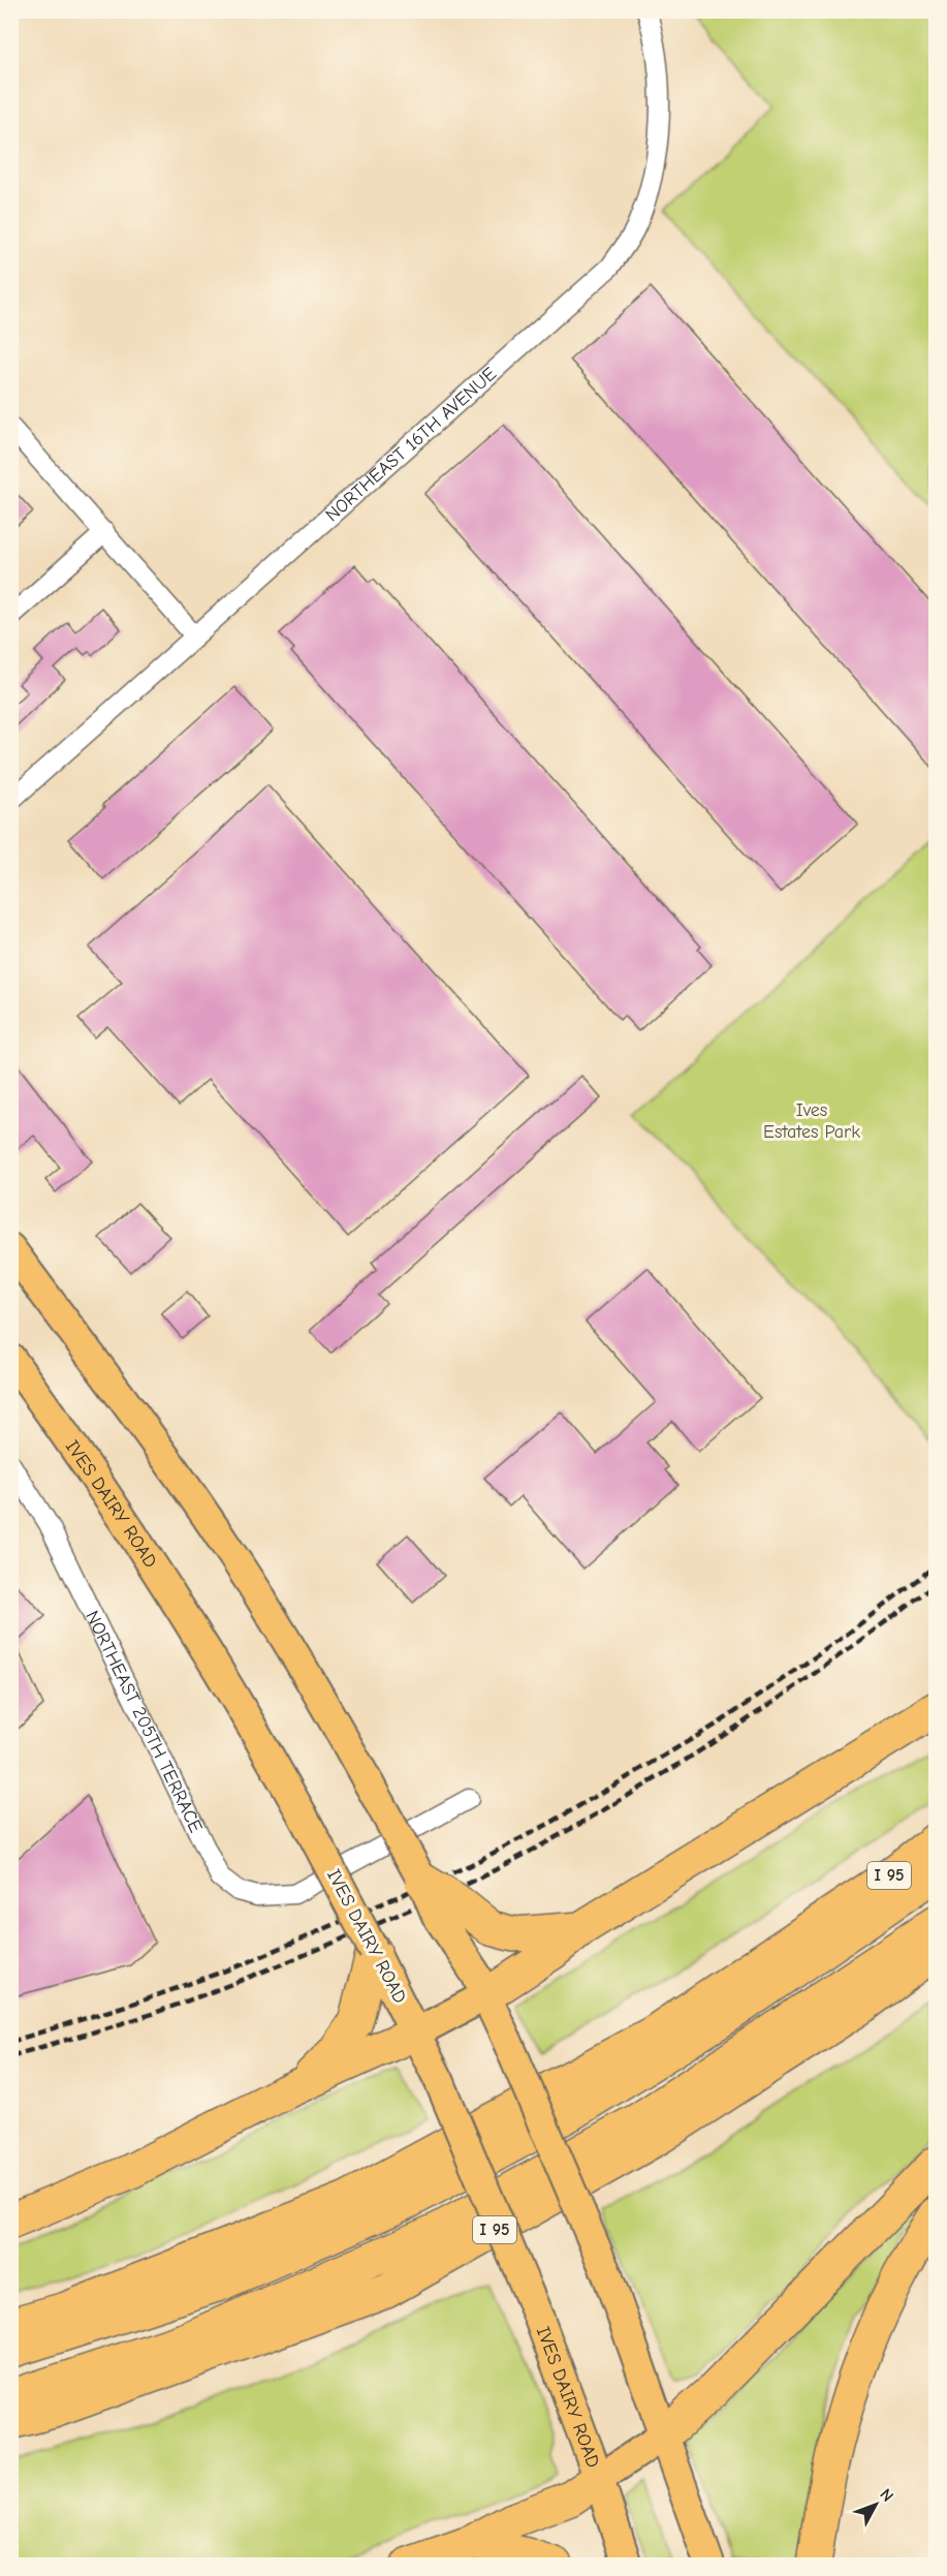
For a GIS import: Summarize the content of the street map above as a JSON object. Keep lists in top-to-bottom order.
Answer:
{
  "streets": {
    "highway": ["I 95"],
    "main road": ["IVES DAIRY ROAD"],
    "street": ["NORTHEAST 16TH AVENUE", "NORTHEAST 205TH TERRACE"]
  },
  "parks": ["Ives Estates Park"],
  "north": "top right"
}
